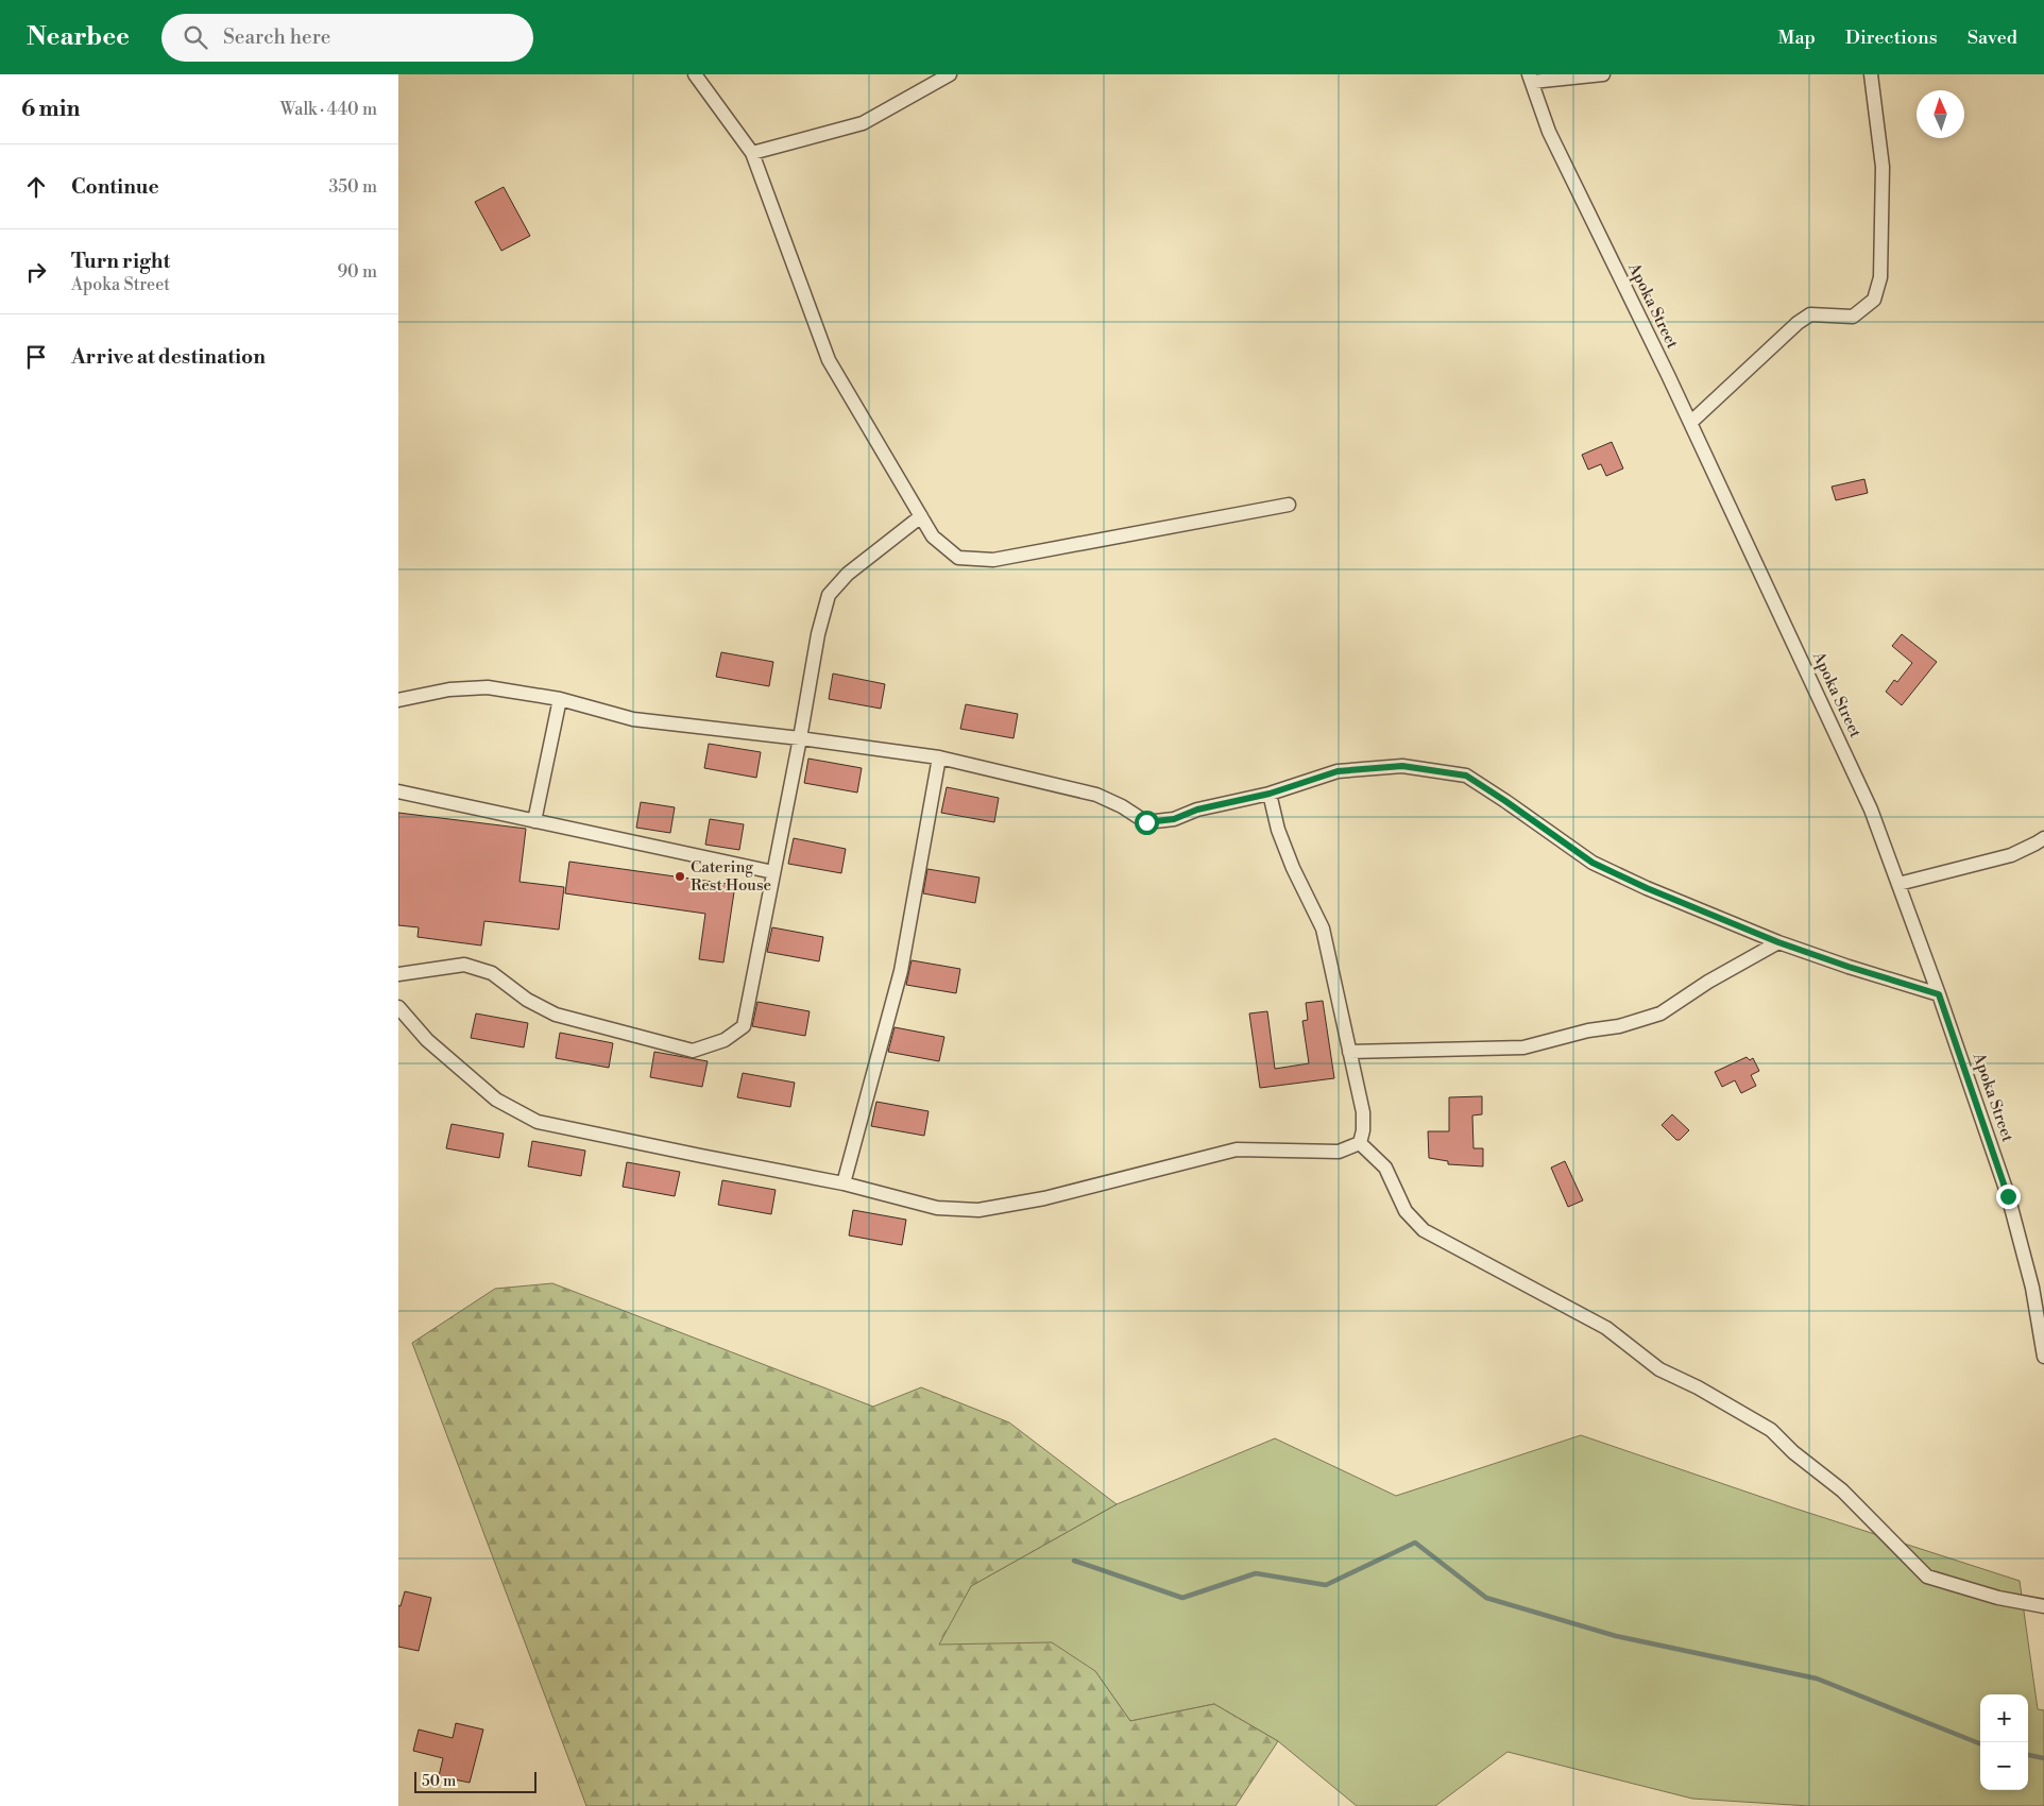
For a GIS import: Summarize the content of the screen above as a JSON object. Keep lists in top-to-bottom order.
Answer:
{
  "streets": {
    "street": ["Apoka Street"]
  },
  "places": ["Catering Rest House"],
  "scale_bar": "50 m",
  "north": "top",
  "page": {
    "header": "Nearbee",
    "search": "Search here",
    "nav": ["Map", "Directions", "Saved"],
    "heading": ["6 min", "Walk · 440 m"],
    "list": [
      ["Continue", "350 m"],
      ["Turn right", "Apoka Street", "90 m"],
      "Arrive at destination"
    ],
    "map_buttons": ["+", "−"],
    "scale": "50 m"
  }
}
